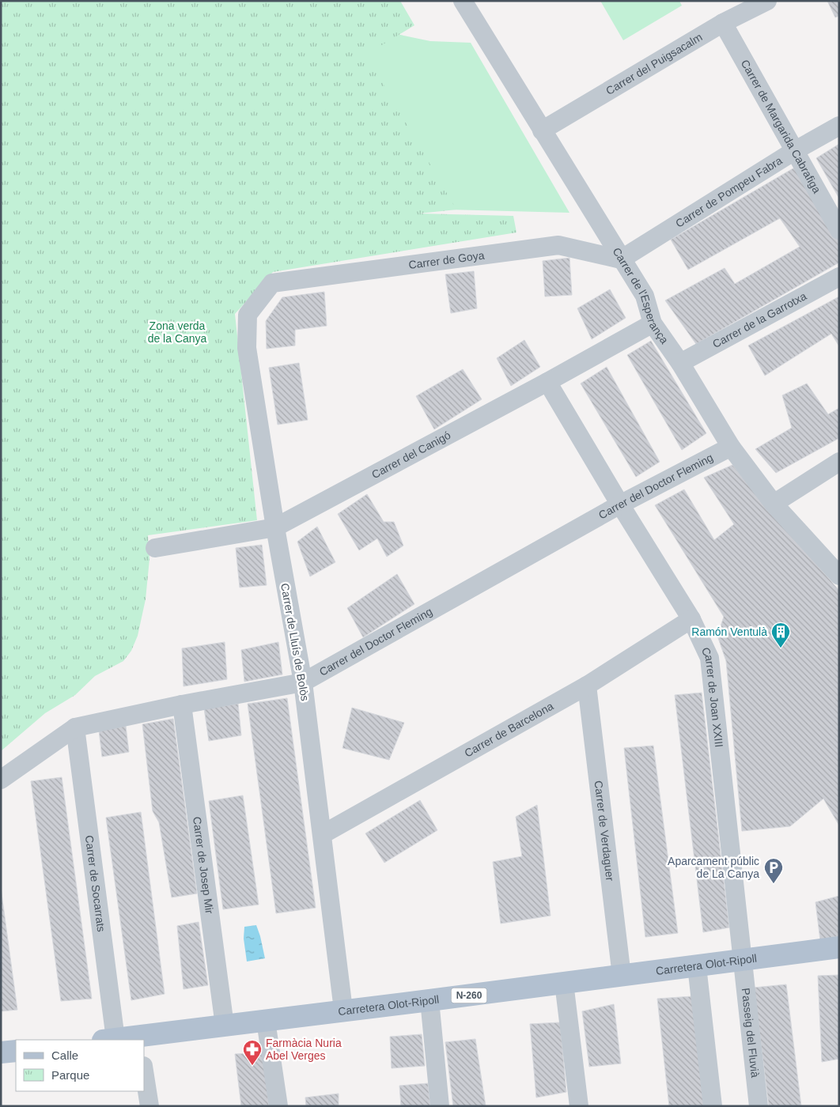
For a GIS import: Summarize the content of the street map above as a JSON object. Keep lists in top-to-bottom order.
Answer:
{
  "streets": {
    "main road": ["Carretera Olot-Ripoll", "N-260"],
    "street": [
      "Carrer del Puigsacalm",
      "Carrer de Margarida Cabrafiga",
      "Carrer de Pompeu Fabra",
      "Carrer de Goya",
      "Carrer de l'Esperança",
      "Carrer de la Garrotxa",
      "Carrer del Canigó",
      "Carrer del Doctor Fleming",
      "Carrer de Lluís de Bolòs",
      "Carrer de Joan XXIII",
      "Carrer de Barcelona",
      "Carrer de Verdaguer",
      "Carrer de Josep Mir",
      "Carrer de Socarrats",
      "Passeig del Fluvià"
    ]
  },
  "crossings": [
    ["Carrer del Puigsacalm", "Carrer de Margarida Cabrafiga"],
    ["Carrer del Puigsacalm", "Carrer de l'Esperança"],
    ["Carrer de Margarida Cabrafiga", "Carrer de Pompeu Fabra"],
    ["Carrer de Pompeu Fabra", "Carrer de Goya"],
    ["Carrer de Pompeu Fabra", "Carrer de l'Esperança"],
    ["Carrer de Goya", "Carrer de l'Esperança"],
    ["Carrer de Goya", "Carrer de Lluís de Bolòs"],
    ["Carrer de l'Esperança", "Carrer de la Garrotxa"],
    ["Carrer de l'Esperança", "Carrer del Canigó"],
    ["Carrer de l'Esperança", "Carrer del Doctor Fleming"],
    ["Carrer del Canigó", "Carrer de Lluís de Bolòs"],
    ["Carrer del Canigó", "Carrer de Joan XXIII"],
    ["Carrer del Doctor Fleming", "Carrer de Lluís de Bolòs"],
    ["Carrer del Doctor Fleming", "Carrer de Joan XXIII"],
    ["Carrer del Doctor Fleming", "Carrer de Josep Mir"],
    ["Carrer del Doctor Fleming", "Carrer de Socarrats"],
    ["Carrer de Lluís de Bolòs", "Carrer de Barcelona"],
    ["Carrer de Lluís de Bolòs", "Carretera Olot-Ripoll"],
    ["Carrer de Joan XXIII", "Carrer de Barcelona"],
    ["Carrer de Joan XXIII", "Carretera Olot-Ripoll"],
    ["Carrer de Joan XXIII", "Passeig del Fluvià"],
    ["Carrer de Barcelona", "Carrer de Verdaguer"],
    ["Carrer de Verdaguer", "Carretera Olot-Ripoll"],
    ["Carrer de Josep Mir", "Carretera Olot-Ripoll"],
    ["Carrer de Socarrats", "Carretera Olot-Ripoll"],
    ["Carretera Olot-Ripoll", "Passeig del Fluvià"]
  ],
  "parks": ["Zona verda de la Canya"],
  "places": {
    "building": ["Ramón Ventulà"],
    "parking": ["Aparcament públic de La Canya"],
    "pharmacy": ["Farmàcia Nuria Abel Verges"]
  },
  "legend": ["Calle", "Parque"]
}
